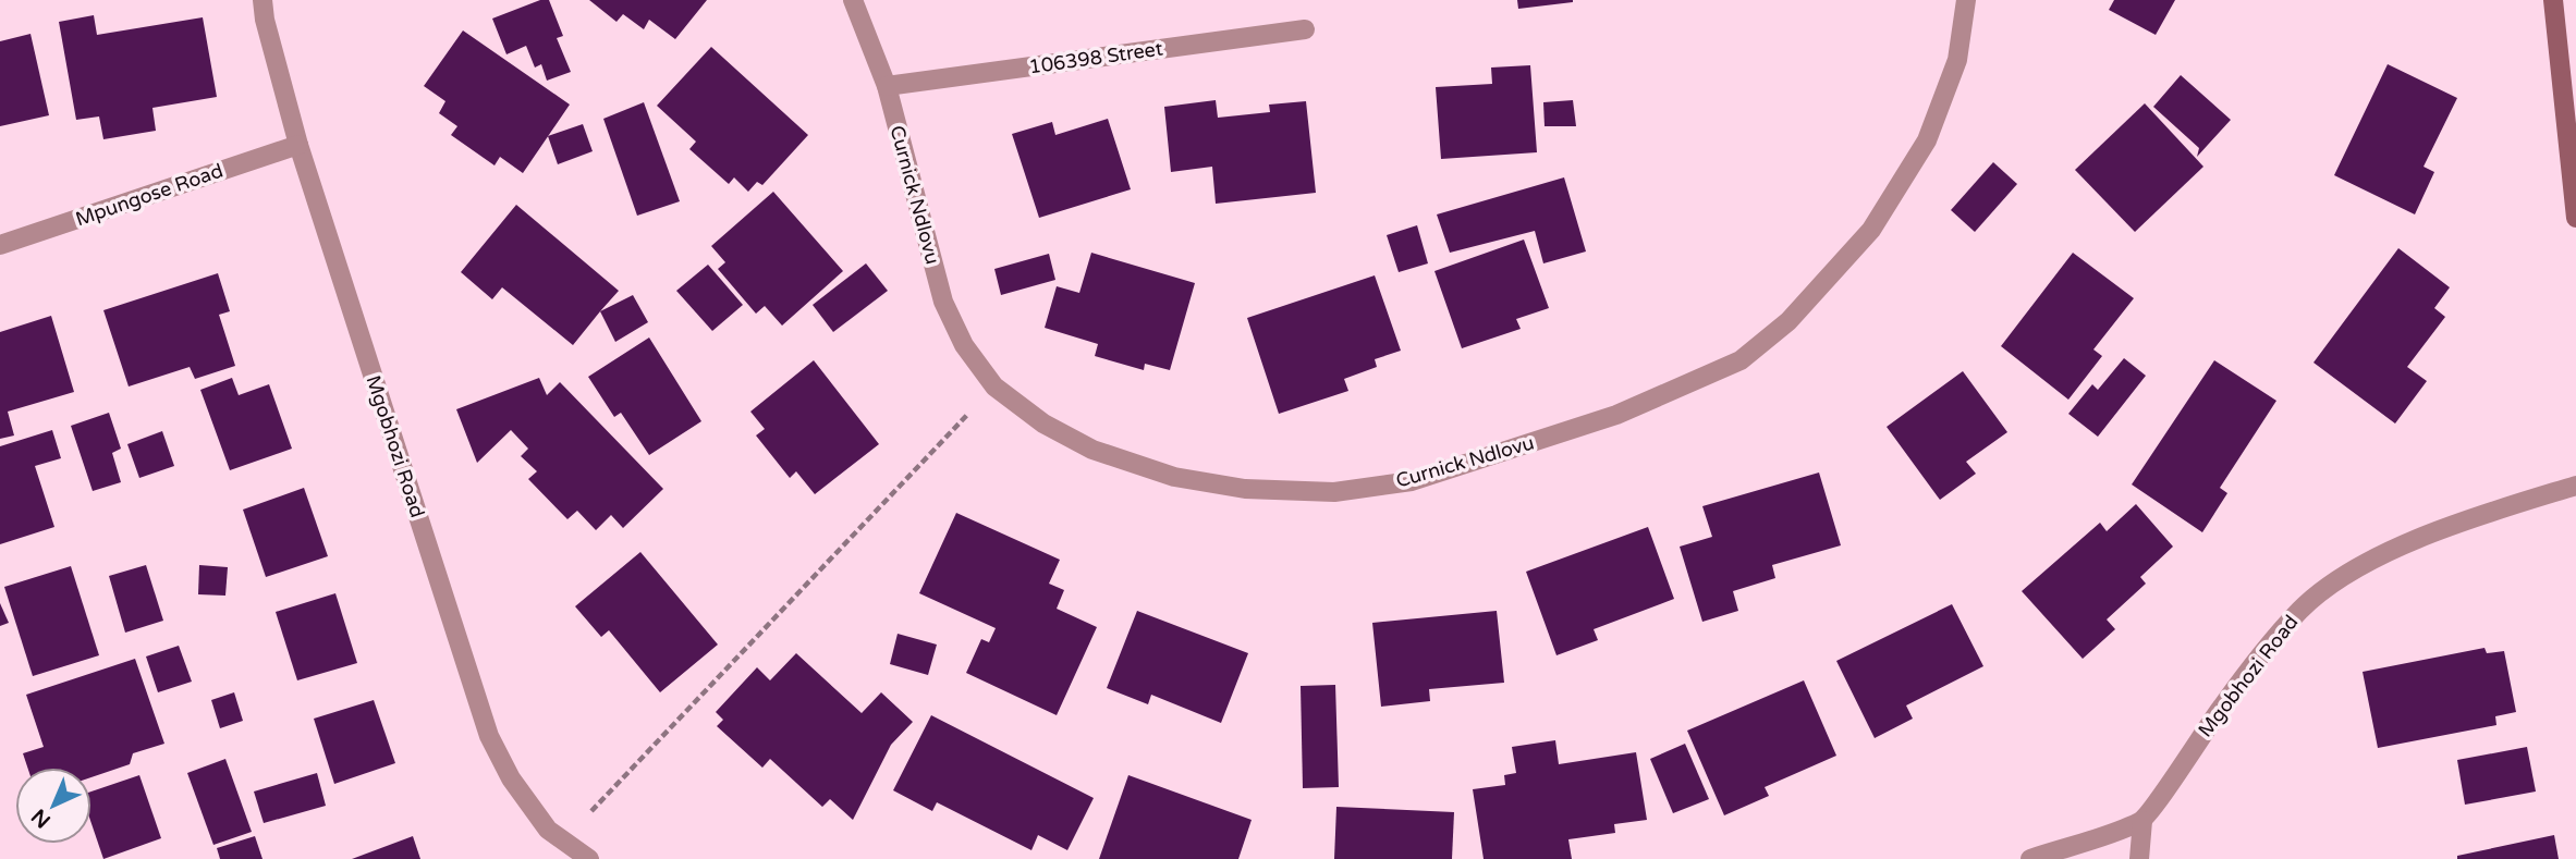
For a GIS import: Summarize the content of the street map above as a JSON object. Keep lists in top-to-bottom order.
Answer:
{
  "streets": {
    "street": [
      "106398 Street",
      "Mpungose Road",
      "Curnick Ndlovu",
      "Mgobhozi Road"
    ]
  },
  "crossings": [
    ["106398 Street", "Curnick Ndlovu"],
    ["Mpungose Road", "Mgobhozi Road"]
  ],
  "north": "bottom left"
}
